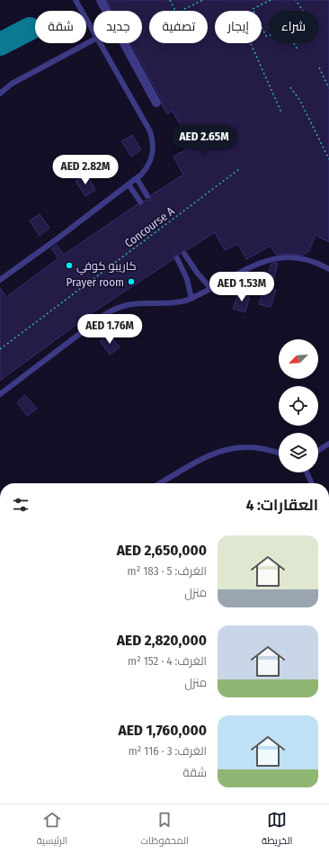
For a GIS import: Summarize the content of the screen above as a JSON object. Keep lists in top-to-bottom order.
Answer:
{
  "streets": {
    "path": ["Concourse A"]
  },
  "places": ["كاريبو كوفي", "Prayer room"],
  "north": "bottom left",
  "page": {
    "chip": [
      "شراء",
      "إيجار",
      "تصفية",
      "جديد",
      "شقة"
    ],
    "price": [
      "AED 2.65M",
      "AED 2.82M",
      "AED 1.53M",
      "AED 1.76M"
    ],
    "heading": "العقارات: 4",
    "list": [
      {
        "name": "AED 2,650,000",
        "note": "الغرف: 5 · 183 m² · منزل"
      },
      {
        "name": "AED 2,820,000",
        "note": "الغرف: 4 · 152 m² · منزل"
      },
      {
        "name": "AED 1,760,000",
        "note": "الغرف: 3 · 116 m² · شقة"
      }
    ],
    "tabs": ["الخريطة", "المحفوظات", "الرئيسية"]
  }
}
